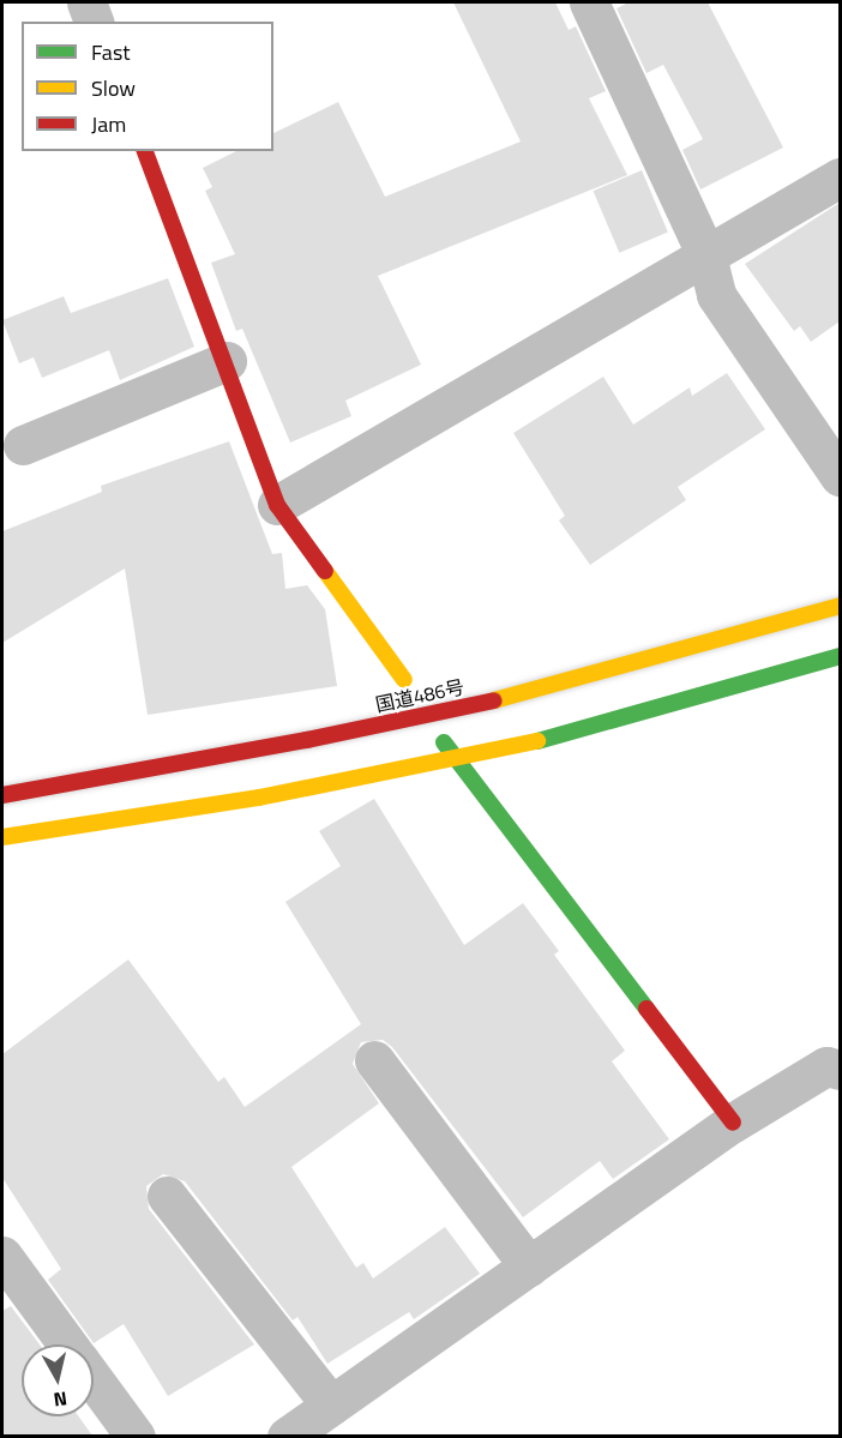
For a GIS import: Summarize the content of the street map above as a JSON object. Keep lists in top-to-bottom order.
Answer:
{
  "streets": {
    "main road": ["国道486号"]
  },
  "legend": ["Fast", "Slow", "Jam"],
  "north": "bottom"
}
